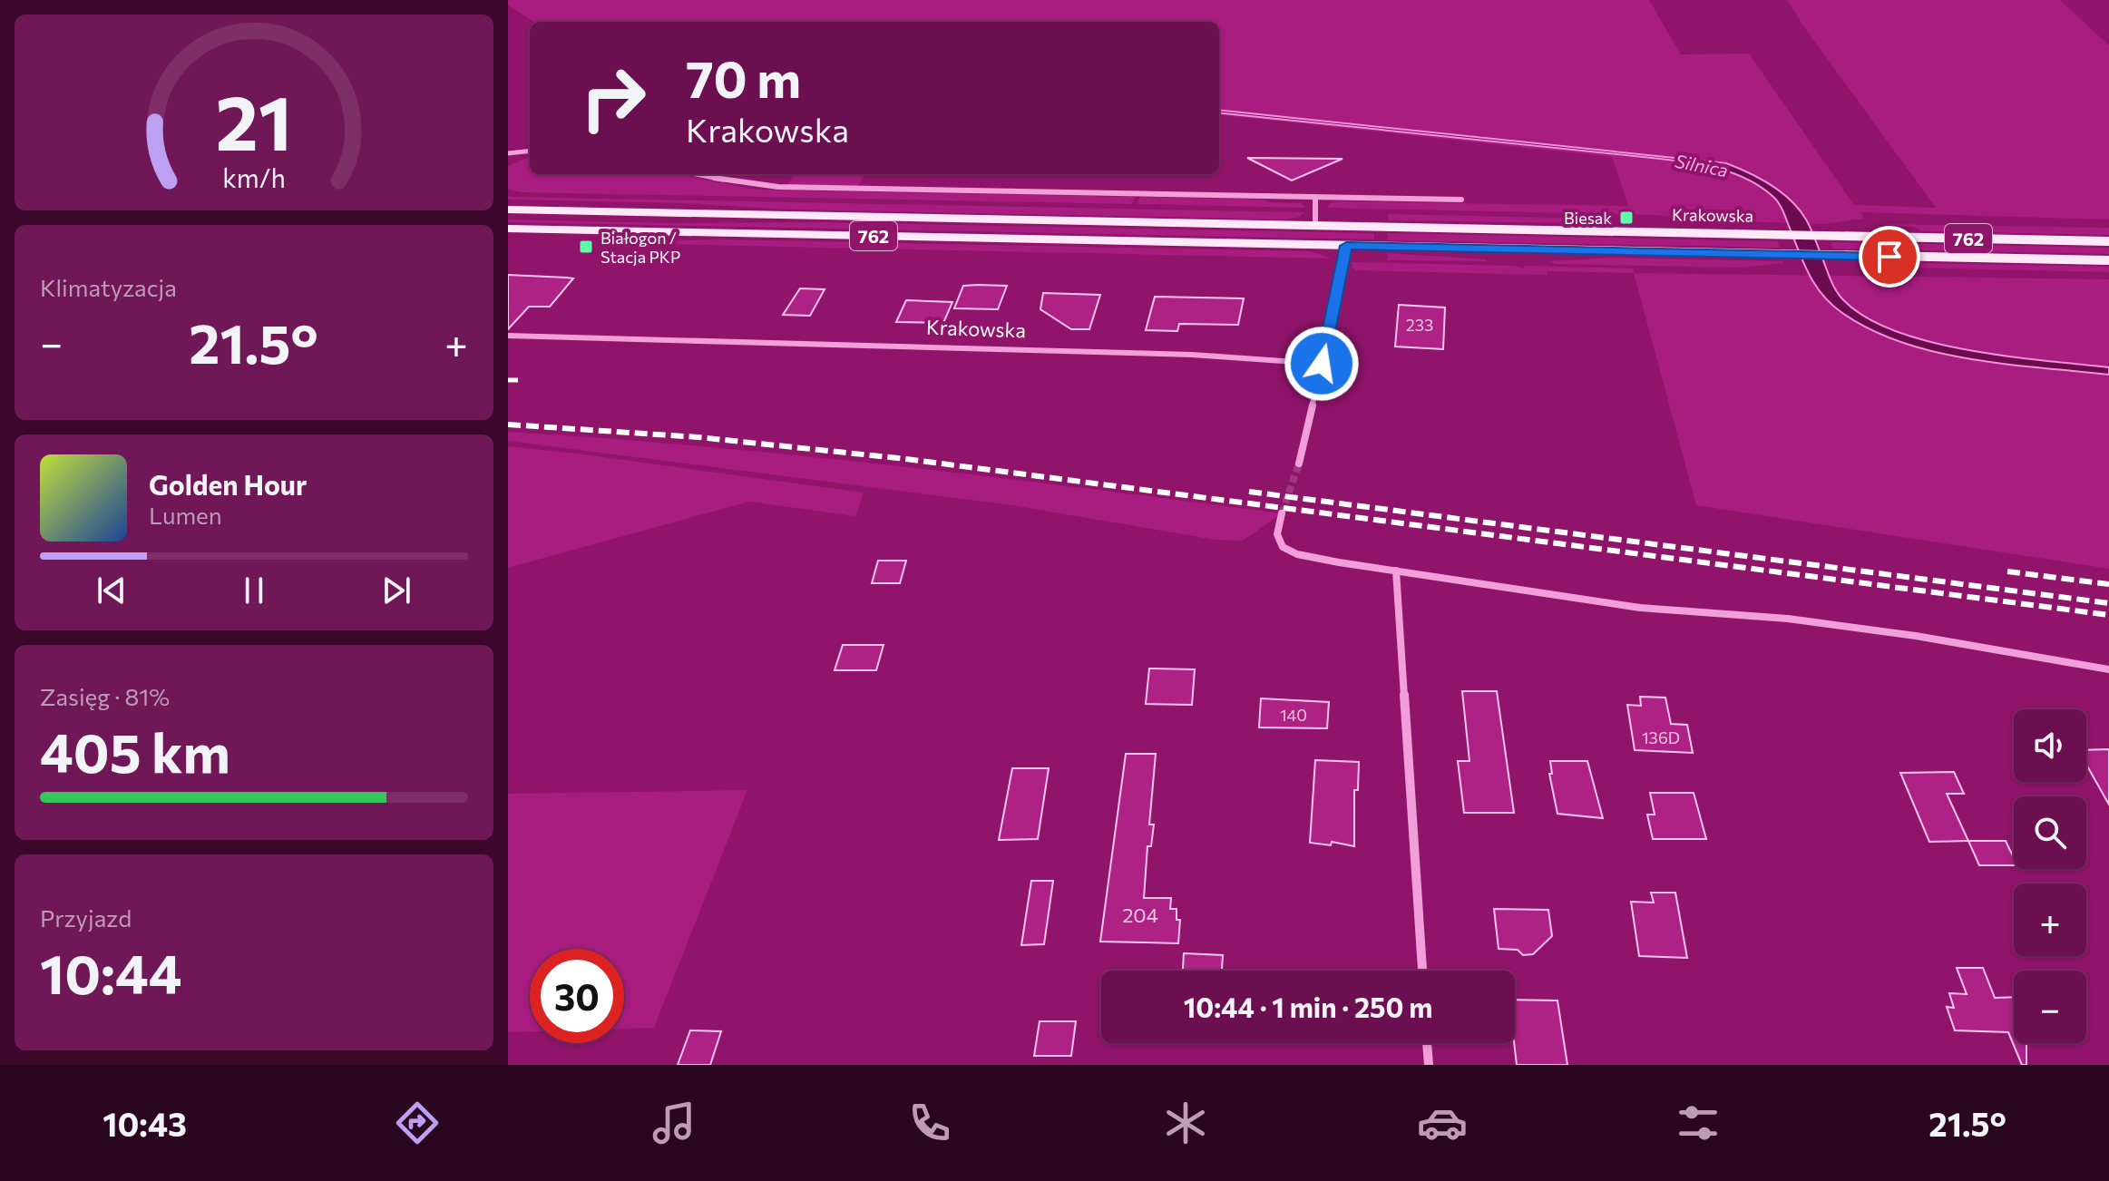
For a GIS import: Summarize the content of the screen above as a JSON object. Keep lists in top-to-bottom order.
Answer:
{
  "streets": {
    "main road": ["Krakowska", "762"]
  },
  "water": ["Silnica"],
  "places": {
    "transit": ["Biesak", "Białogon / Stacja PKP"]
  },
  "house_numbers": [
    "233",
    "140",
    "136D",
    "204"
  ],
  "page": {
    "turn": ["70 m", "Krakowska"],
    "tile": [
      "Klimatyzacja",
      ["Zasięg · 81%", "405 km"],
      ["Przyjazd", "10:44"]
    ],
    "heat": ["−", "21.5°", "+"],
    "song": ["Golden Hour", "Lumen"],
    "map_buttons": ["+", "−"],
    "limit": "30",
    "trip": "10:44 · 1 min · 250 m",
    "tabs": ["10:43", "21.5°"],
    "gauge": ["21", "km/h"]
  }
}
